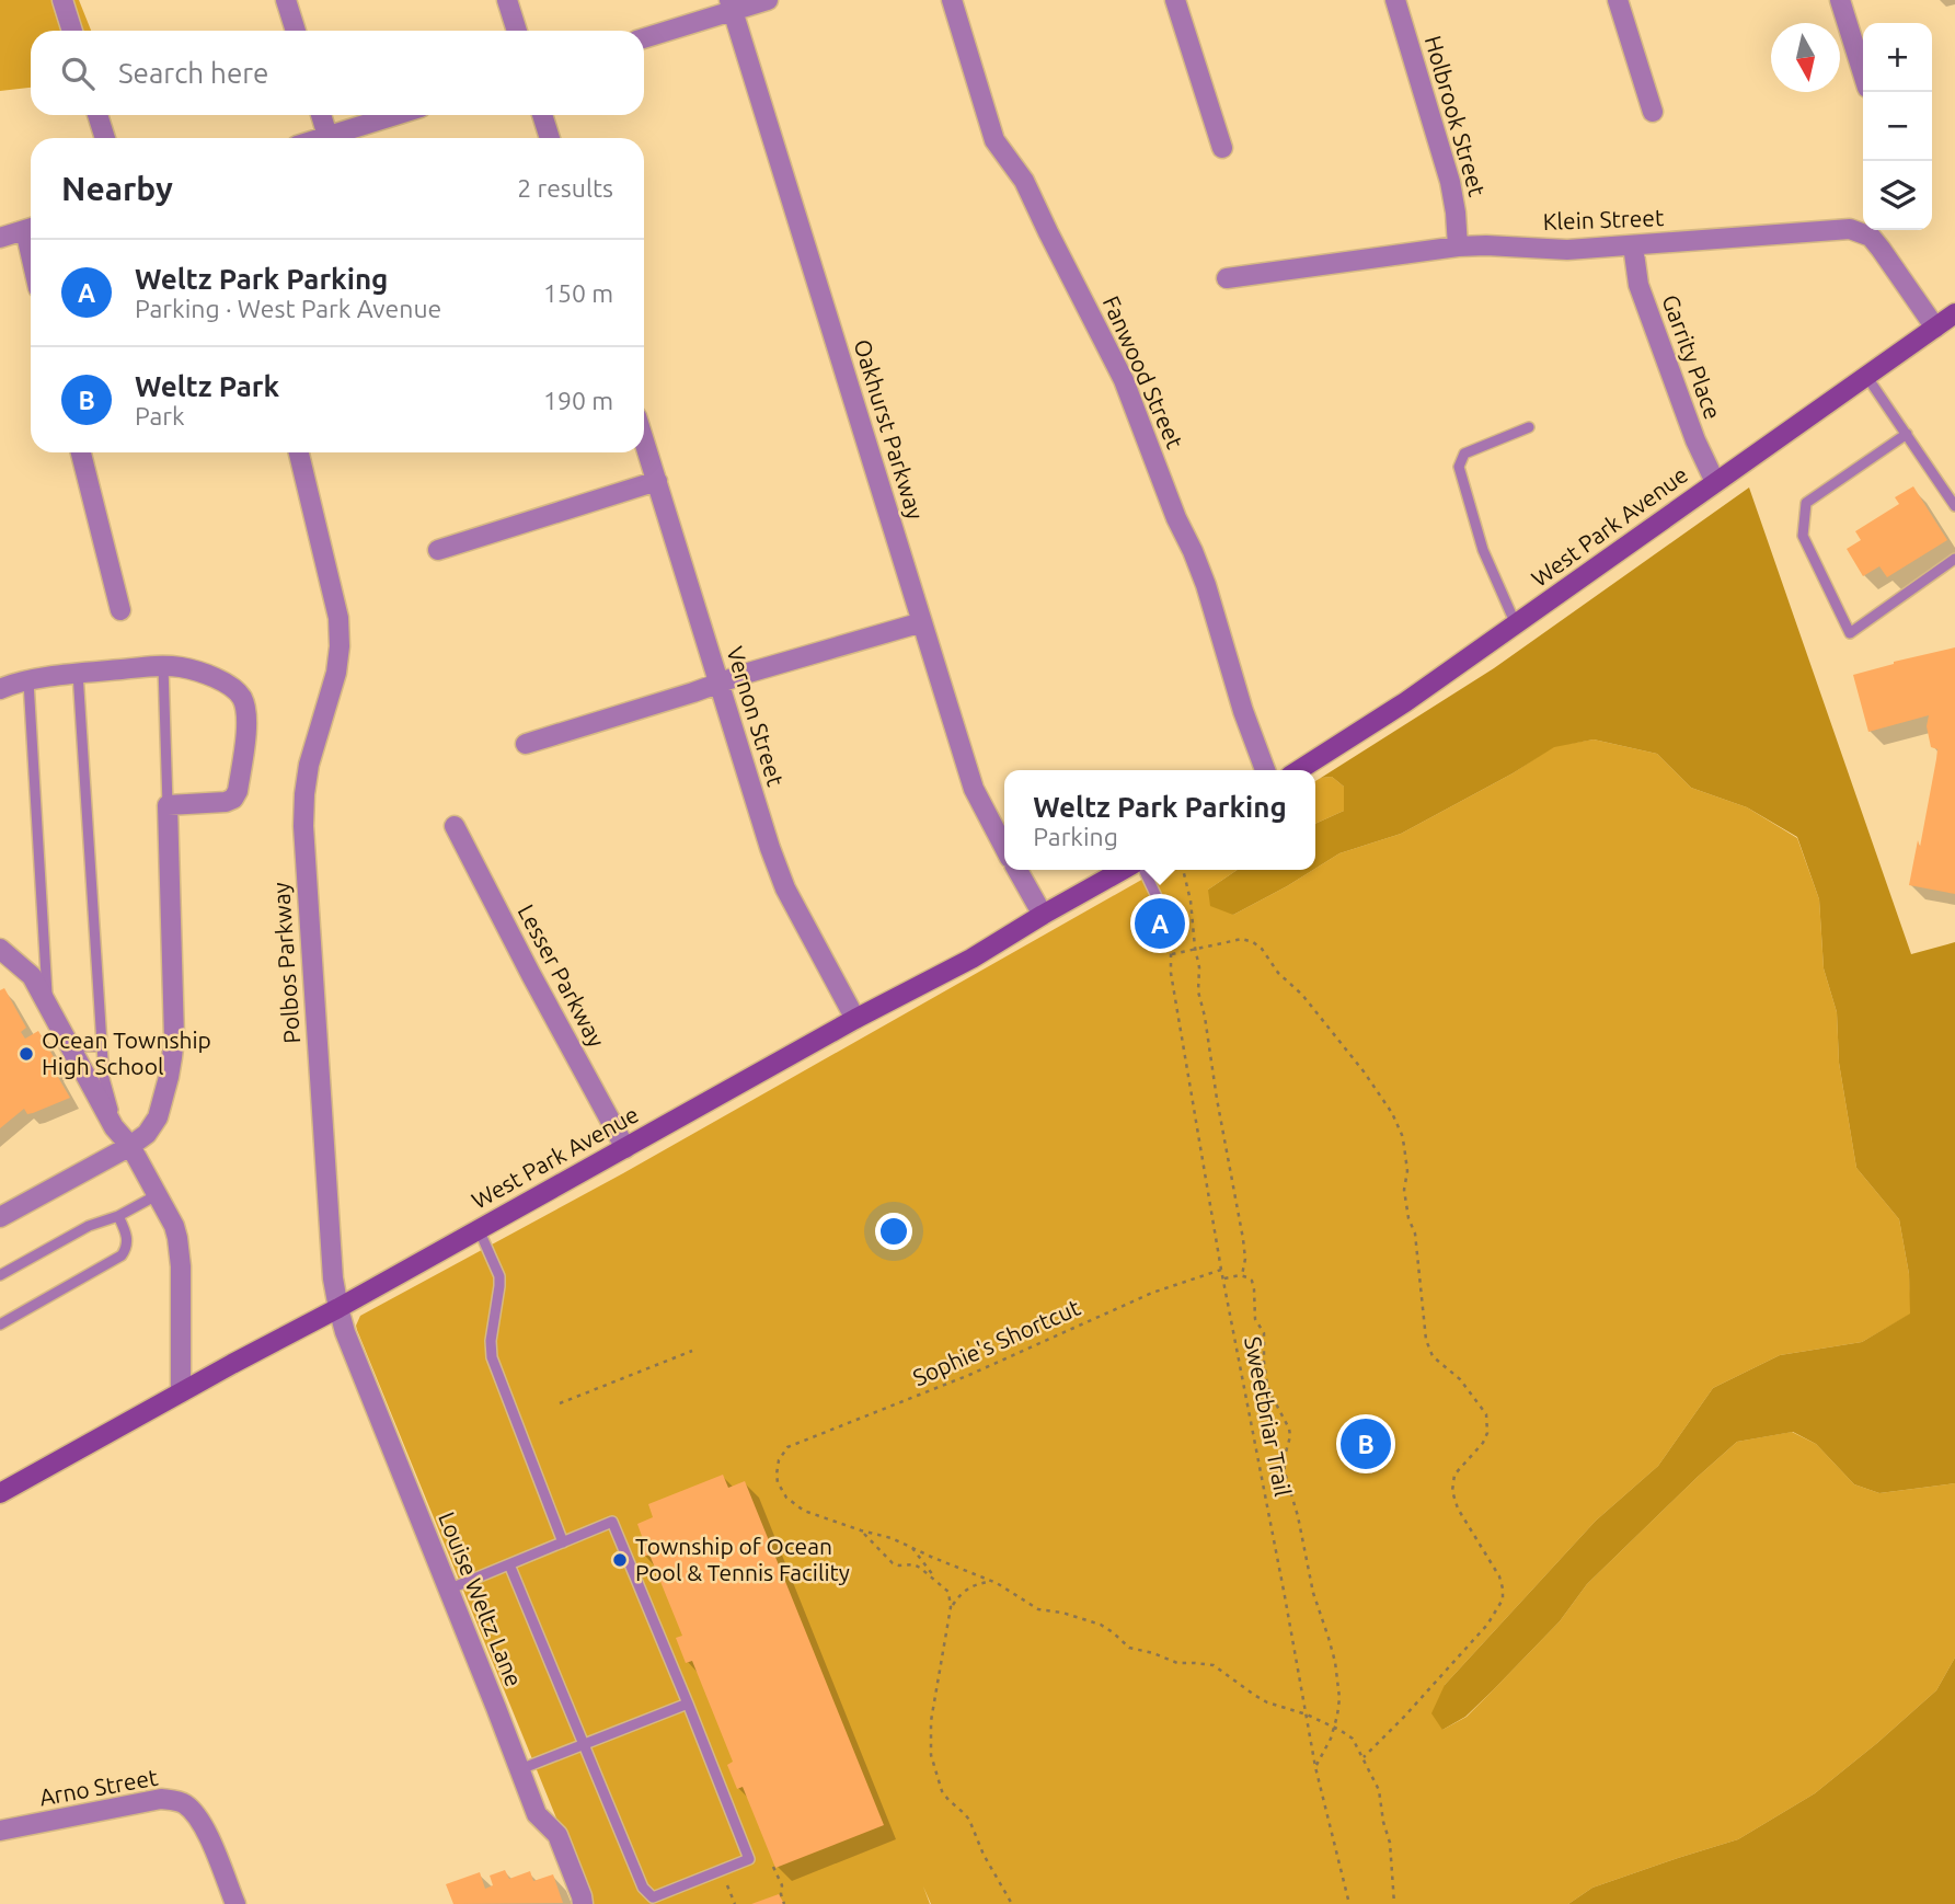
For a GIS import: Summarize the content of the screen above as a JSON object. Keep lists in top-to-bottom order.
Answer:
{
  "streets": {
    "street": [
      "Holbrook Street",
      "Klein Street",
      "Garrity Place",
      "Fanwood Street",
      "Oakhurst Parkway",
      "West Park Avenue",
      "Vernon Street",
      "Polbos Parkway",
      "Lesser Parkway",
      "Louise Weltz Lane",
      "Arno Street"
    ],
    "path": ["Sophie's Shortcut", "Sweetbriar Trail"]
  },
  "crossings": [
    ["Holbrook Street", "Klein Street"],
    ["Klein Street", "Garrity Place"],
    ["Klein Street", "West Park Avenue"],
    ["Garrity Place", "West Park Avenue"],
    ["West Park Avenue", "Vernon Street"],
    ["West Park Avenue", "Polbos Parkway"],
    ["West Park Avenue", "Lesser Parkway"],
    ["West Park Avenue", "Louise Weltz Lane"],
    ["Polbos Parkway", "Louise Weltz Lane"],
    ["Sophie's Shortcut", "Sweetbriar Trail"]
  ],
  "places": ["Ocean Township High School", "Township of Ocean Pool & Tennis Facility"],
  "north": "bottom",
  "page": {
    "map_buttons": ["+", "−"],
    "search": "Search here",
    "heading": ["Nearby", "2 results"],
    "list": [
      {
        "mark": "A",
        "name": "Weltz Park Parking",
        "note": "Parking · West Park Avenue",
        "value": "150 m"
      },
      {
        "mark": "B",
        "name": "Weltz Park",
        "note": "Park",
        "value": "190 m"
      }
    ],
    "popup": ["Weltz Park Parking", "Parking"],
    "pins": ["A", "B"]
  }
}
